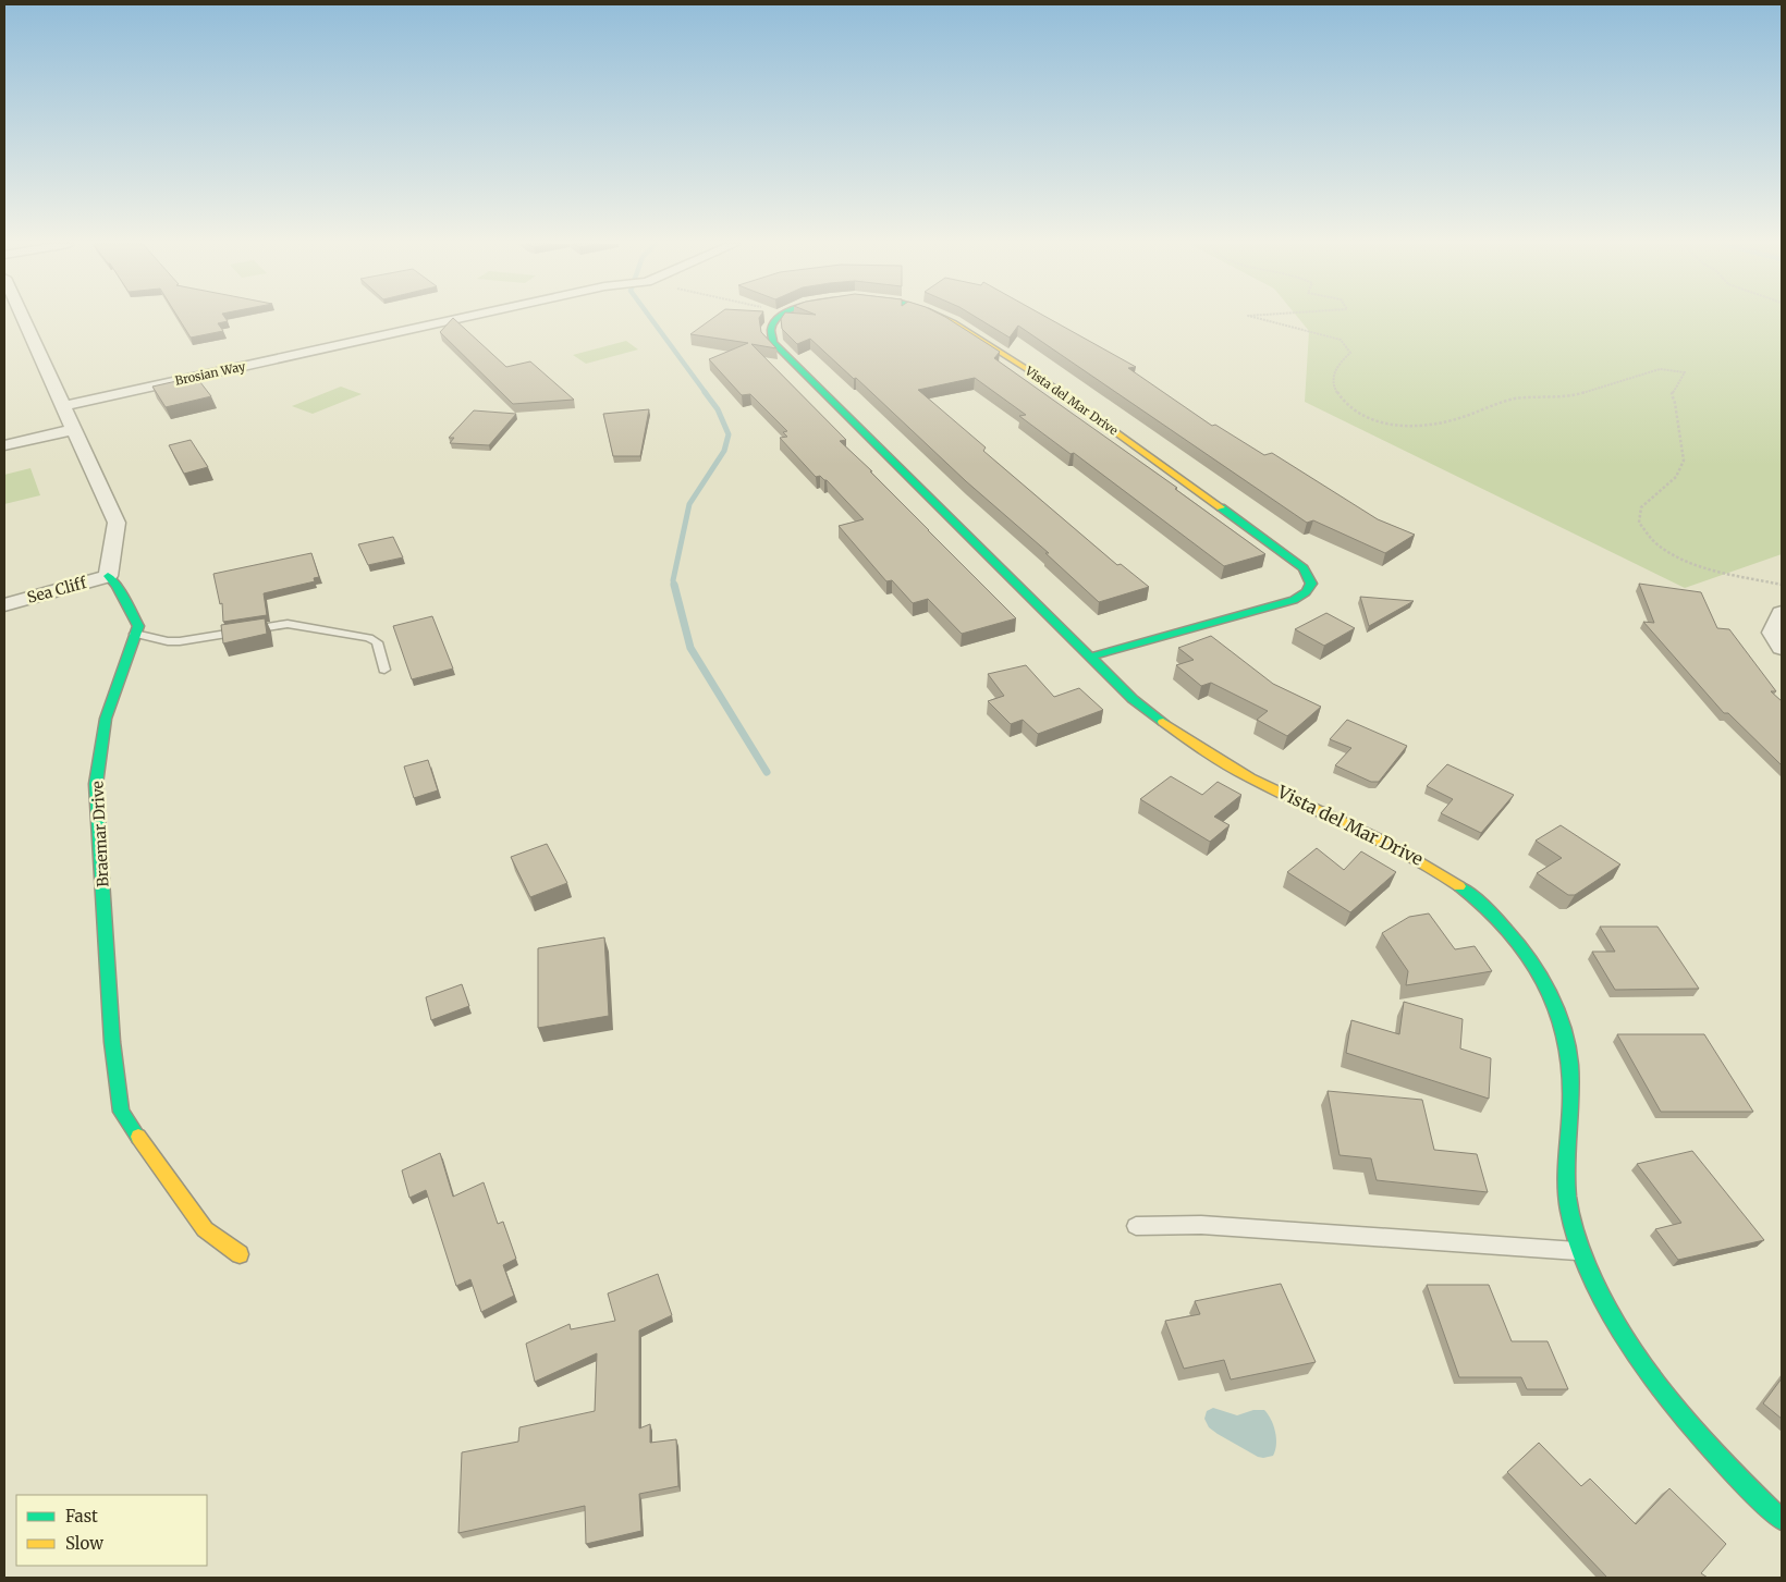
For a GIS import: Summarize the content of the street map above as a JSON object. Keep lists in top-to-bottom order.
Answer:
{
  "streets": {
    "street": [
      "Brosian Way",
      "Vista del Mar Drive",
      "Sea Cliff",
      "Braemar Drive"
    ]
  },
  "legend": ["Fast", "Slow"]
}
